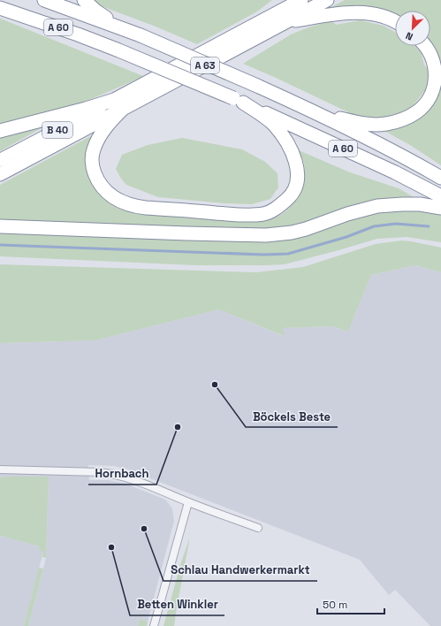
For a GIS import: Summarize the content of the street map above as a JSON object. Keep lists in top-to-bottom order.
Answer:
{
  "streets": {
    "highway": ["A 60", "A 63", "B 40"]
  },
  "crossings": [
    ["A 63", "B 40"]
  ],
  "places": [
    "Böckels Beste",
    "Hornbach",
    "Schlau Handwerkermarkt",
    "Betten Winkler"
  ],
  "scale_bar": "50 m",
  "north": "bottom left"
}
